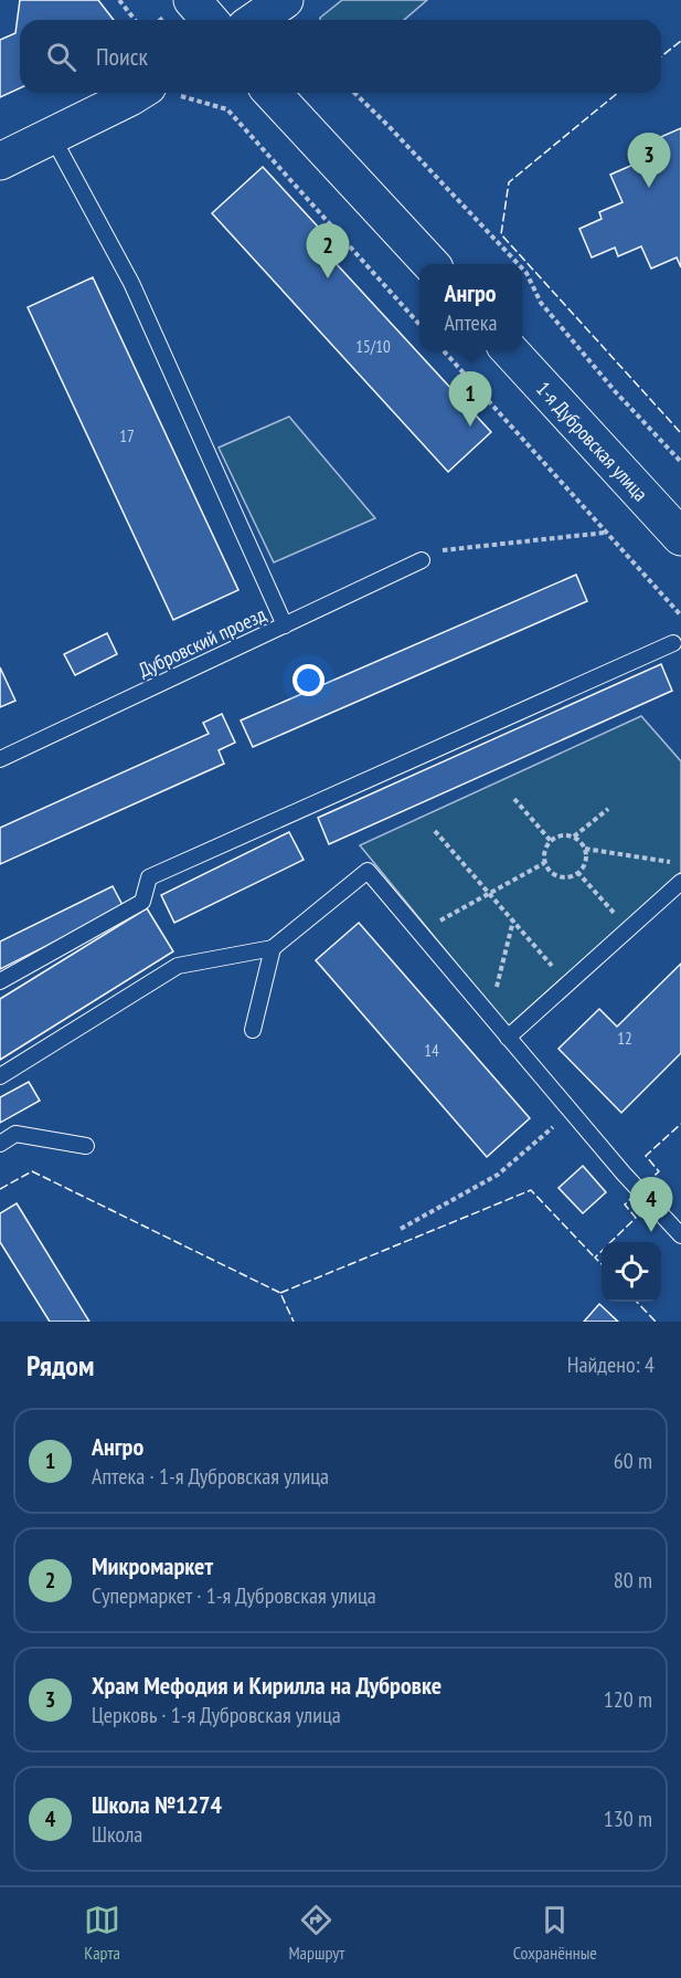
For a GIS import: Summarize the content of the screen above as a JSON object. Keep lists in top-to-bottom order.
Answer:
{
  "streets": {
    "main road": ["1-я Дубровская улица"],
    "lane": ["Дубровский проезд"]
  },
  "house_numbers": [
    "15/10",
    "17",
    "12",
    "14"
  ],
  "page": {
    "search": "Поиск",
    "pins": [
      "3",
      "2",
      "1",
      "4"
    ],
    "popup": ["Ангро", "Аптека"],
    "heading": ["Рядом", "Найдено: 4"],
    "list": [
      {
        "mark": "1",
        "name": "Ангро",
        "note": "Аптека · 1-я Дубровская улица",
        "value": "60 m"
      },
      {
        "mark": "2",
        "name": "Микромаркет",
        "note": "Супермаркет · 1-я Дубровская улица",
        "value": "80 m"
      },
      {
        "mark": "3",
        "name": "Храм Мефодия и Кирилла на Дубровке",
        "note": "Церковь · 1-я Дубровская улица",
        "value": "120 m"
      },
      {
        "mark": "4",
        "name": "Школа №1274",
        "note": "Школа",
        "value": "130 m"
      }
    ],
    "nav": ["Карта", "Маршрут", "Сохранённые"]
  }
}
